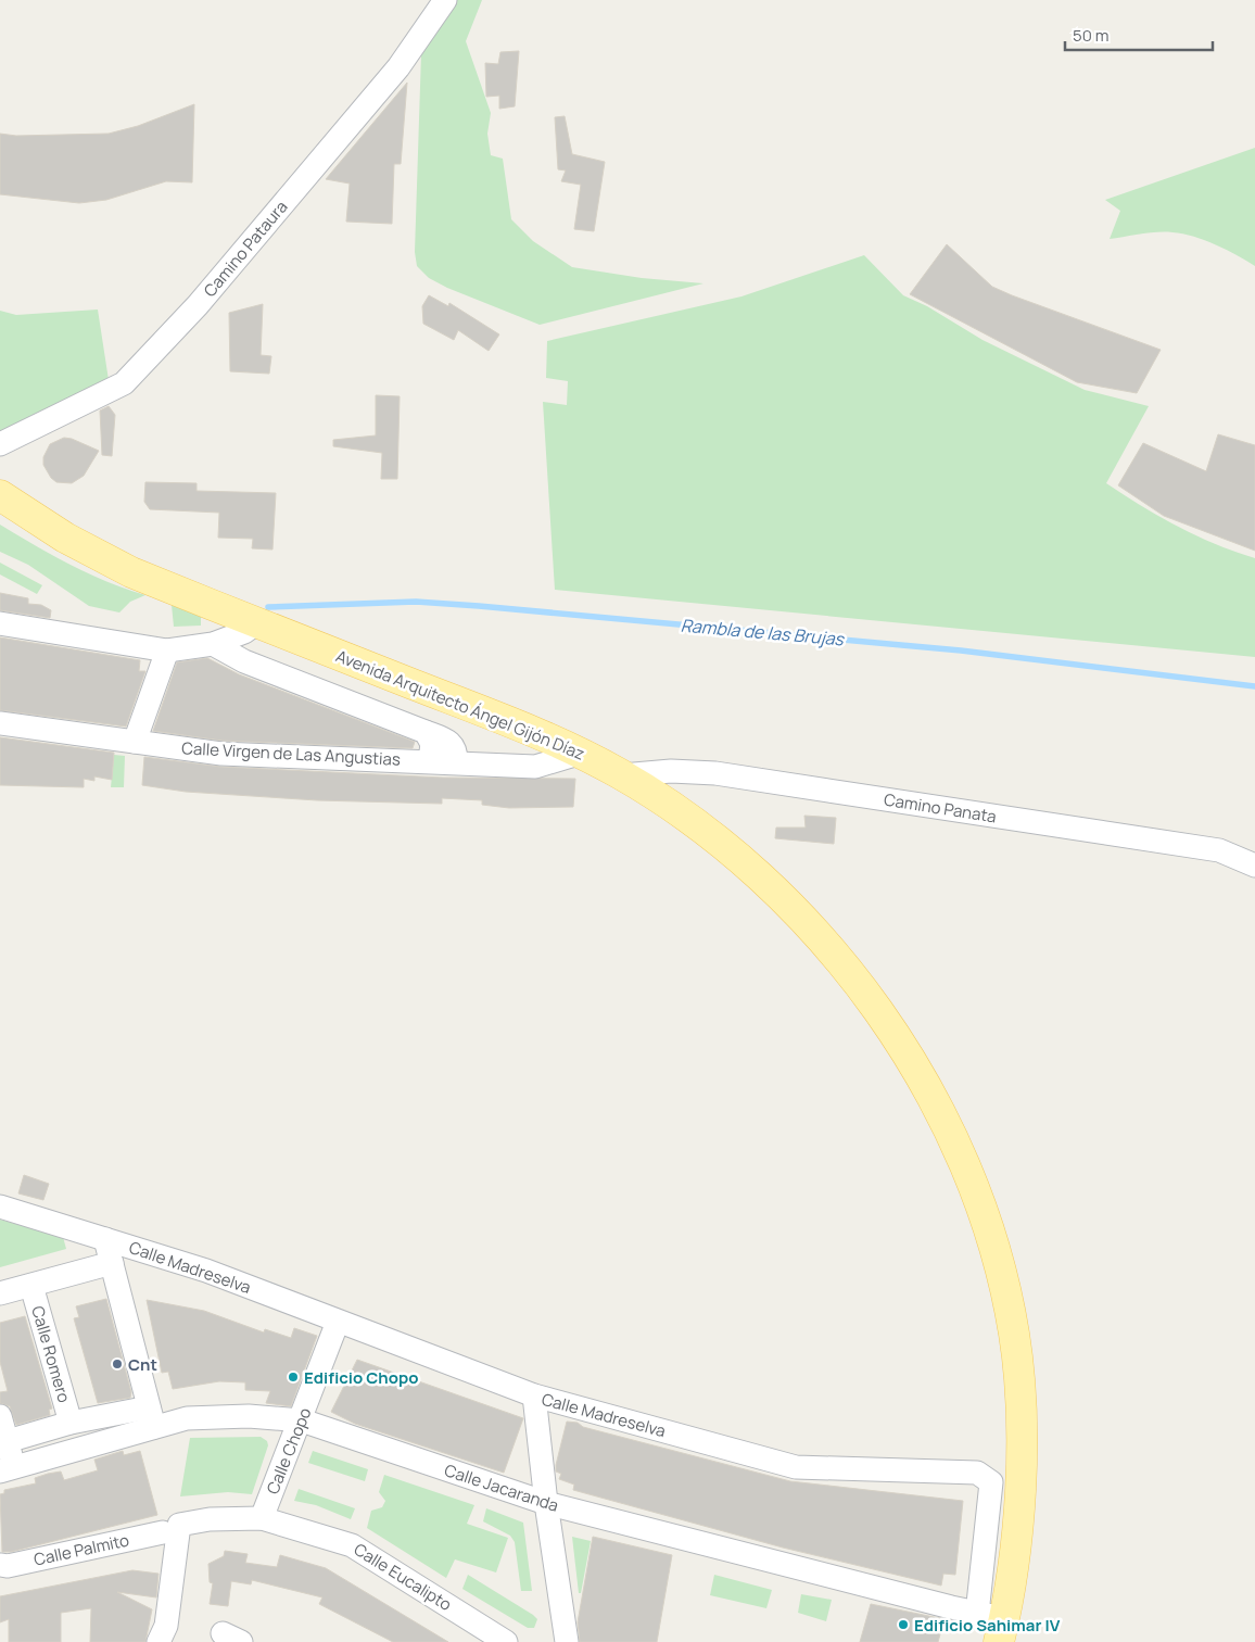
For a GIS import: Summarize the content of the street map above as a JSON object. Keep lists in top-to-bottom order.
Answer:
{
  "streets": {
    "main road": ["Avenida Arquitecto Ángel Gijón Díaz"],
    "street": [
      "Camino Pataura",
      "Calle Virgen de Las Angustias",
      "Camino Panata",
      "Calle Madreselva",
      "Calle Romero",
      "Calle Chopo",
      "Calle Jacaranda",
      "Calle Palmito",
      "Calle Eucalipto"
    ]
  },
  "crossings": [
    ["Avenida Arquitecto Ángel Gijón Díaz", "Calle Virgen de Las Angustias"],
    ["Avenida Arquitecto Ángel Gijón Díaz", "Camino Panata"],
    ["Avenida Arquitecto Ángel Gijón Díaz", "Calle Madreselva"],
    ["Avenida Arquitecto Ángel Gijón Díaz", "Calle Jacaranda"],
    ["Calle Madreselva", "Calle Romero"],
    ["Calle Madreselva", "Calle Chopo"],
    ["Calle Madreselva", "Calle Jacaranda"],
    ["Calle Romero", "Calle Jacaranda"],
    ["Calle Chopo", "Calle Jacaranda"],
    ["Calle Chopo", "Calle Eucalipto"]
  ],
  "water": ["Rambla de las Brujas"],
  "places": ["Cnt", "Edificio Chopo", "Edificio Sahimar IV"],
  "scale_bar": "50 m"
}
